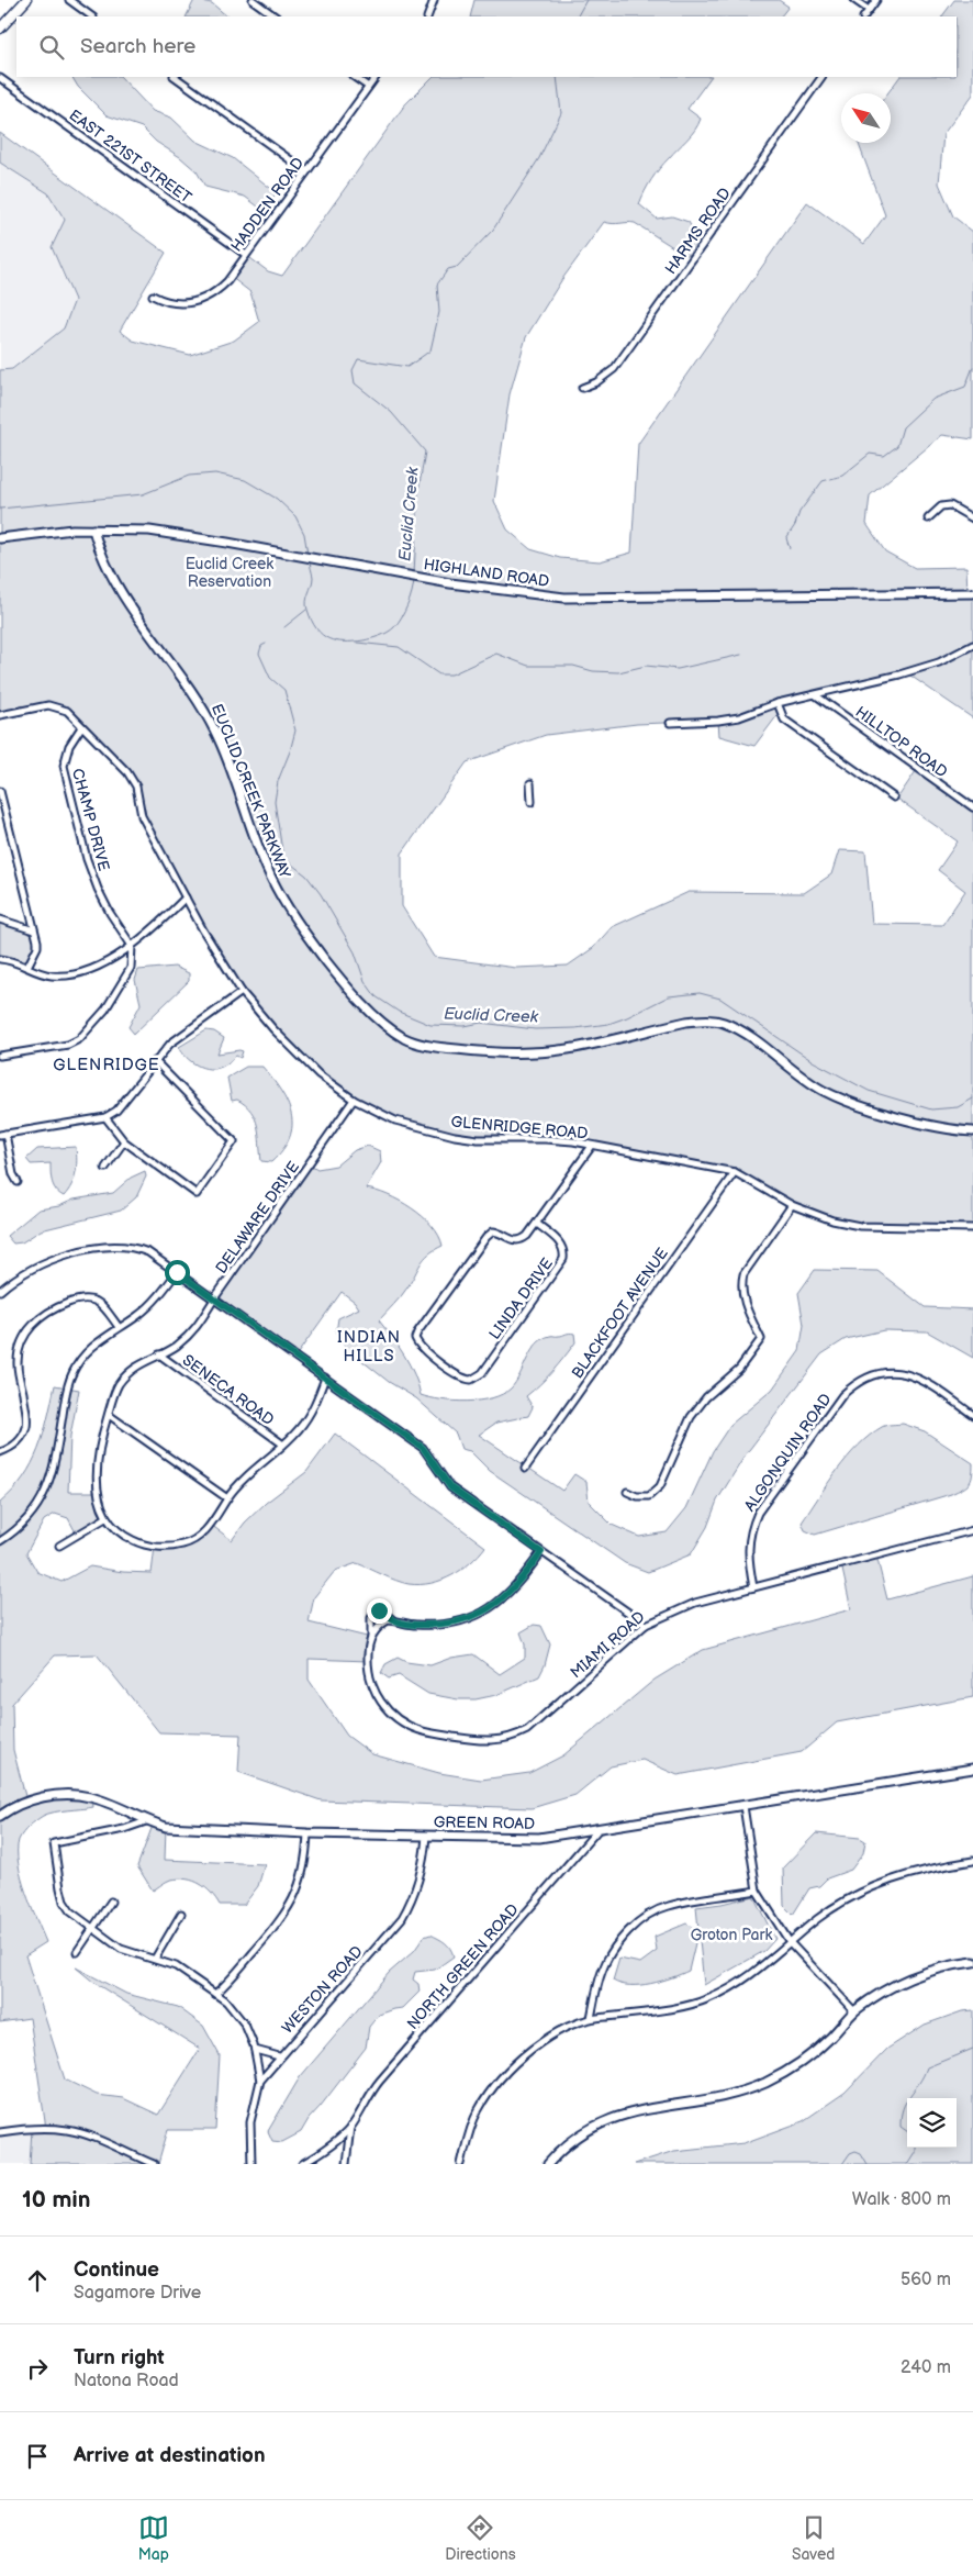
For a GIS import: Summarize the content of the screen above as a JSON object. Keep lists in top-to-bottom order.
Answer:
{
  "streets": {
    "street": [
      "EAST 221ST STREET",
      "HADDEN ROAD",
      "HARMS ROAD",
      "HIGHLAND ROAD",
      "HILLTOP ROAD",
      "EUCLID CREEK PARKWAY",
      "CHAMP DRIVE",
      "GLENRIDGE ROAD",
      "DELAWARE DRIVE",
      "LINDA DRIVE",
      "BLACKFOOT AVENUE",
      "SENECA ROAD",
      "ALGONQUIN ROAD",
      "MIAMI ROAD",
      "GREEN ROAD",
      "NORTH GREEN ROAD",
      "WESTON ROAD"
    ]
  },
  "crossings": [
    ["EAST 221ST STREET", "HADDEN ROAD"],
    ["HIGHLAND ROAD", "EUCLID CREEK PARKWAY"],
    ["CHAMP DRIVE", "GLENRIDGE ROAD"],
    ["GLENRIDGE ROAD", "DELAWARE DRIVE"],
    ["GLENRIDGE ROAD", "BLACKFOOT AVENUE"],
    ["DELAWARE DRIVE", "SENECA ROAD"],
    ["ALGONQUIN ROAD", "MIAMI ROAD"],
    ["GREEN ROAD", "NORTH GREEN ROAD"],
    ["GREEN ROAD", "WESTON ROAD"]
  ],
  "districts": ["GLENRIDGE", "INDIAN HILLS"],
  "water": ["Euclid Creek"],
  "parks": ["Euclid Creek Reservation", "Groton Park"],
  "north": "top left",
  "page": {
    "search": "Search here",
    "heading": ["10 min", "Walk · 800 m"],
    "list": [
      ["Continue", "Sagamore Drive", "560 m"],
      ["Turn right", "Natona Road", "240 m"],
      "Arrive at destination"
    ],
    "nav": ["Map", "Directions", "Saved"]
  }
}
